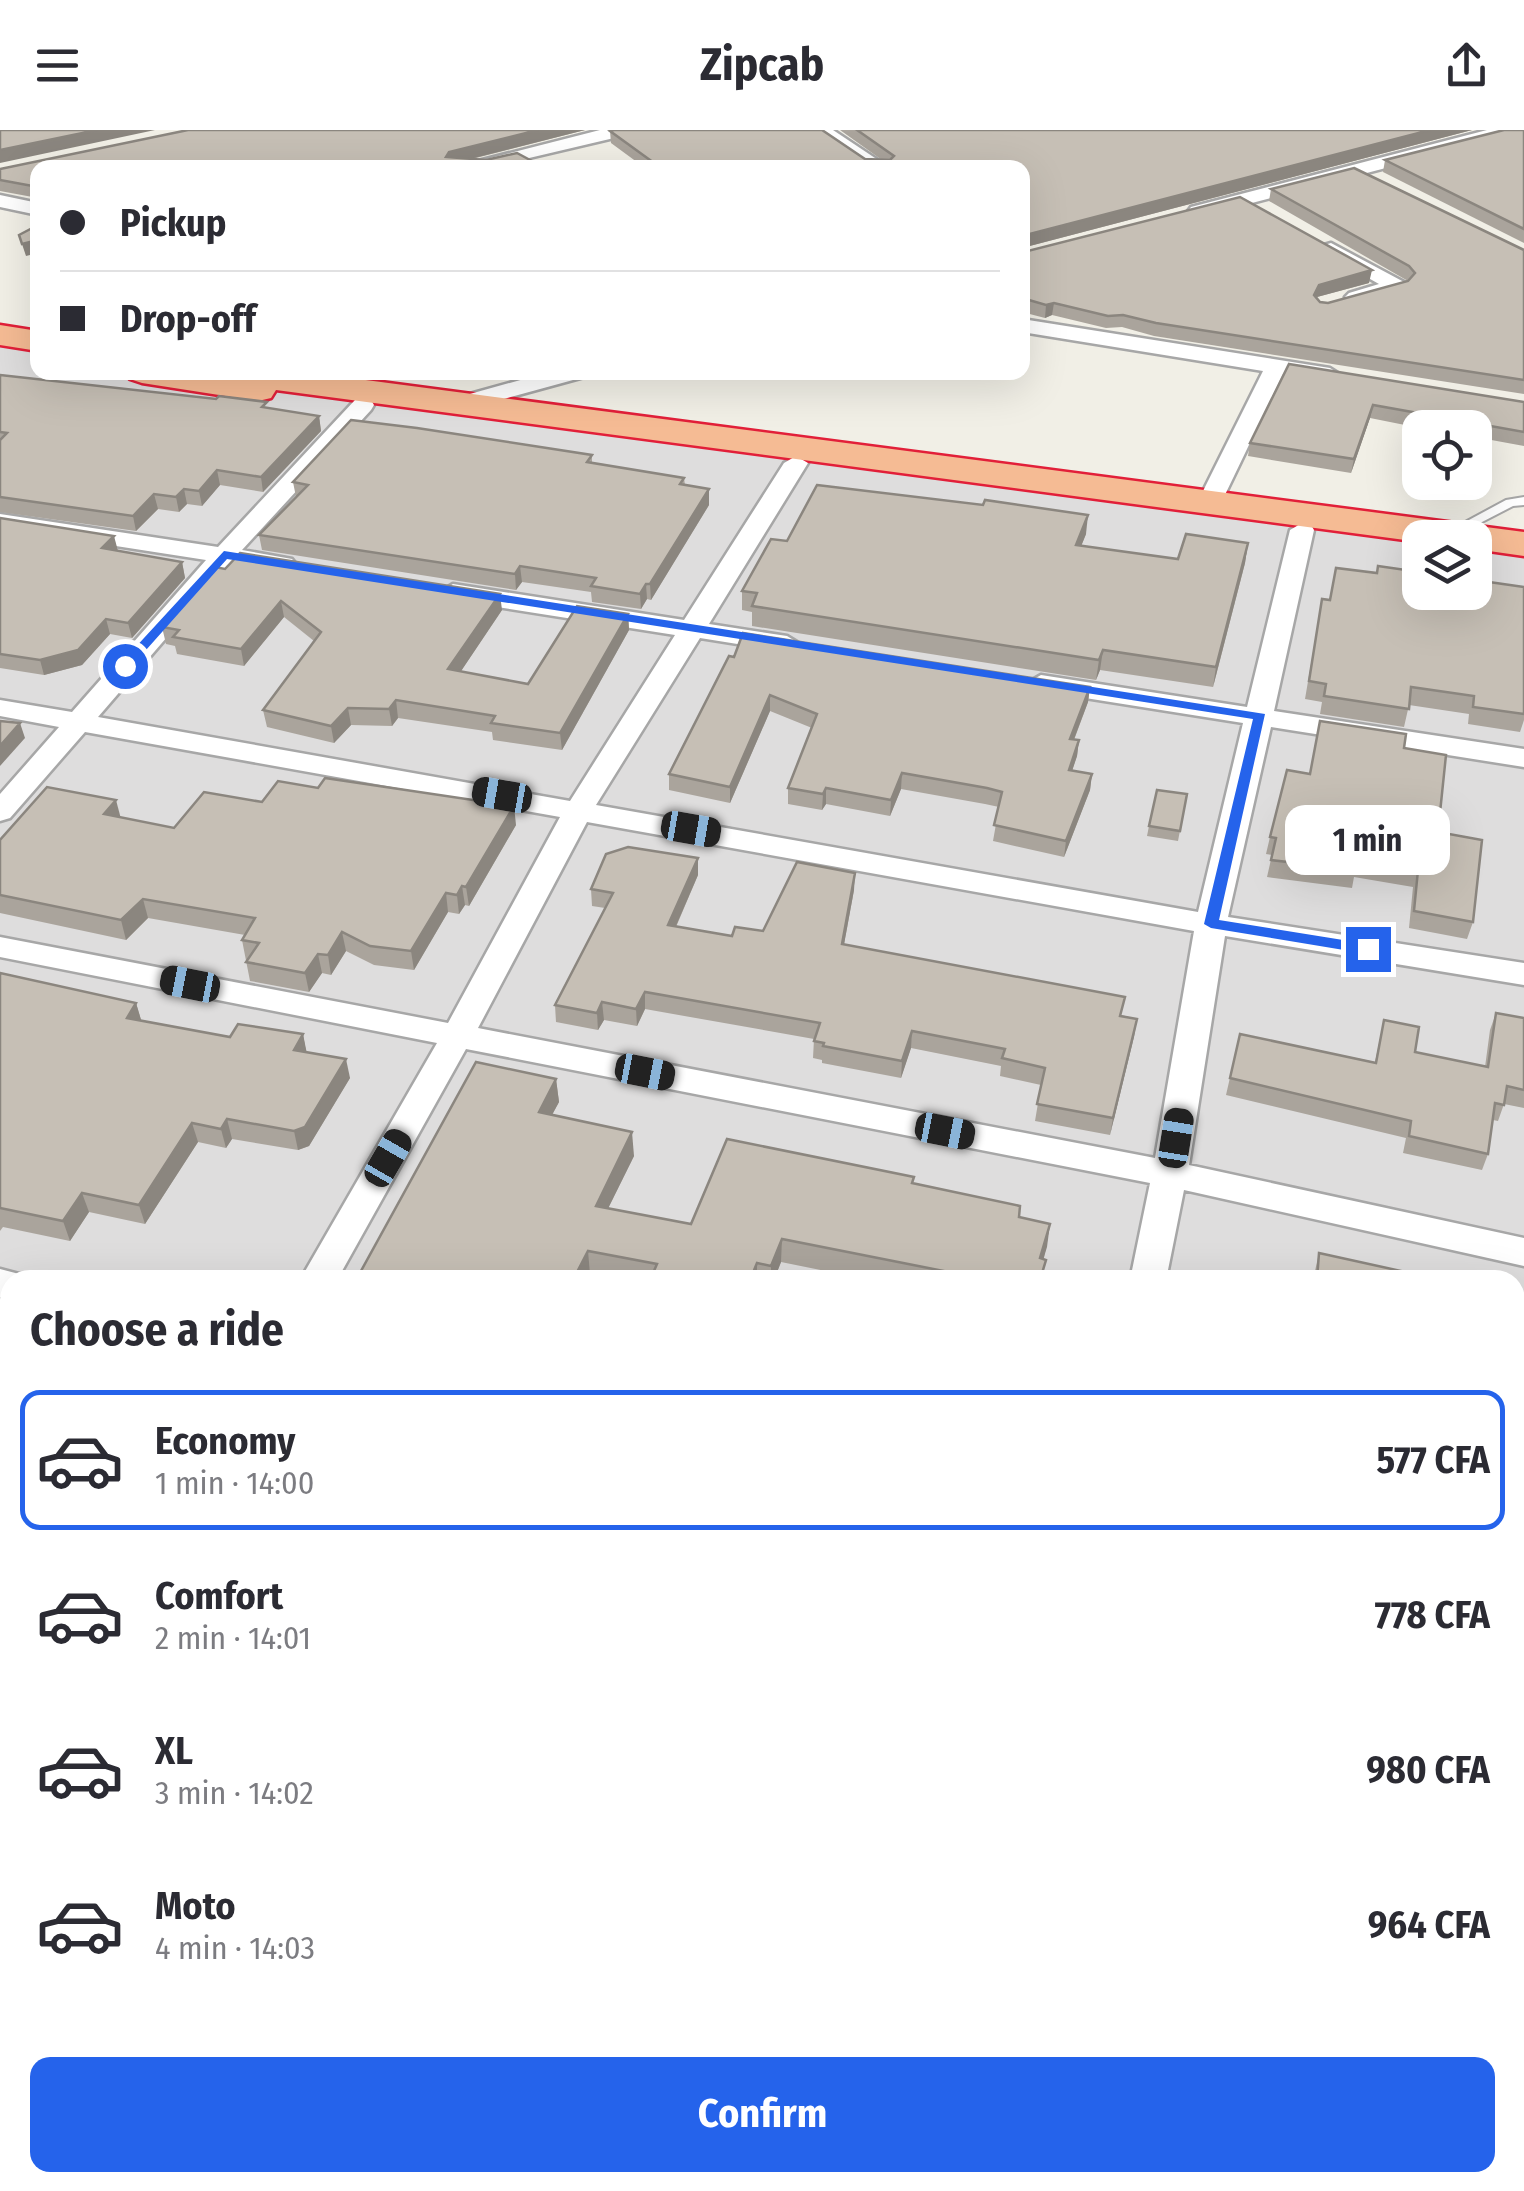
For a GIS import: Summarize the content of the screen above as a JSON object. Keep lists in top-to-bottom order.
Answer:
{
  "page": {
    "header": "Zipcab",
    "banner": ["Pickup", "Drop-off"],
    "bubble": "1 min",
    "heading": "Choose a ride",
    "list": [
      {
        "name": "Economy",
        "note": "1 min · 14:00",
        "value": "577 CFA"
      },
      {
        "name": "Comfort",
        "note": "2 min · 14:01",
        "value": "778 CFA"
      },
      {
        "name": "XL",
        "note": "3 min · 14:02",
        "value": "980 CFA"
      },
      {
        "name": "Moto",
        "note": "4 min · 14:03",
        "value": "964 CFA"
      }
    ],
    "buttons": "Confirm"
  }
}
